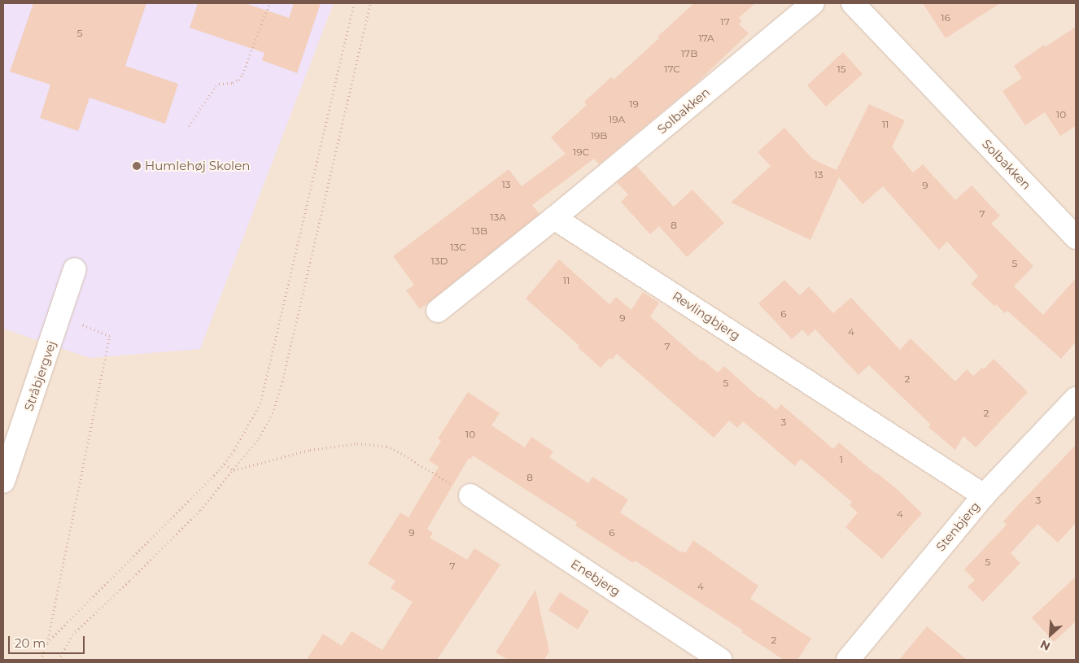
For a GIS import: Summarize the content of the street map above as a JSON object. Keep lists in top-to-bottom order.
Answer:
{
  "streets": {
    "street": [
      "Solbakken",
      "Revlingbjerg",
      "Stråbjergvej",
      "Stenbjerg",
      "Enebjerg"
    ]
  },
  "crossings": [
    ["Solbakken", "Revlingbjerg"],
    ["Revlingbjerg", "Stenbjerg"]
  ],
  "places": ["Humlehøj Skolen"],
  "house_numbers": [
    "16",
    "17",
    "5",
    "17A",
    "17B",
    "17C",
    "15",
    "19",
    "10",
    "19A",
    "11",
    "19B",
    "19C",
    "13",
    "13",
    "9",
    "7",
    "13A",
    "8",
    "13B",
    "13C",
    "13D",
    "5",
    "11",
    "6",
    "9",
    "4",
    "7",
    "2",
    "5",
    "2",
    "3",
    "10",
    "1",
    "8",
    "3",
    "4",
    "9",
    "6",
    "5",
    "7",
    "4",
    "2"
  ],
  "scale_bar": "20 m",
  "north": "bottom left"
}
